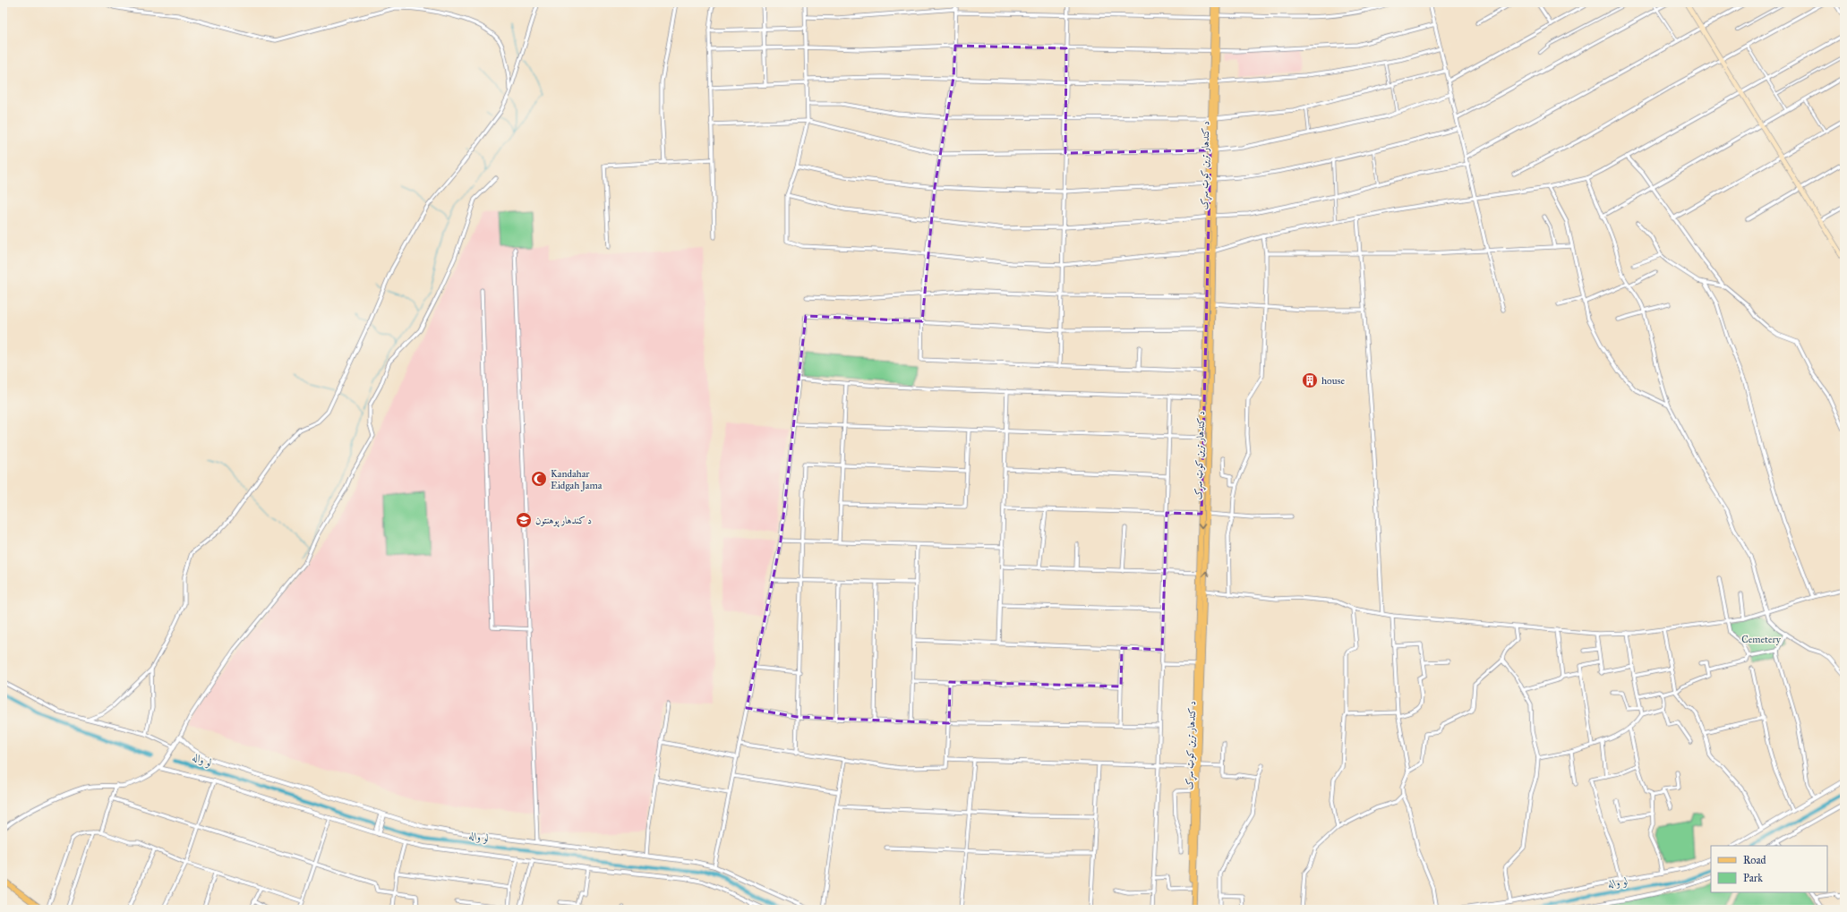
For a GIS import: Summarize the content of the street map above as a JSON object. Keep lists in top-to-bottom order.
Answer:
{
  "streets": {
    "main road": ["د کندهار ترين کوټ سړک"]
  },
  "water": ["لو واله"],
  "parks": ["Cemetery"],
  "places": {
    "building": ["house"],
    "mosque": ["Kandahar Eidgah Jama"],
    "school or university": ["د کندهار پوهنتون"]
  },
  "legend": ["Road", "Park"]
}
